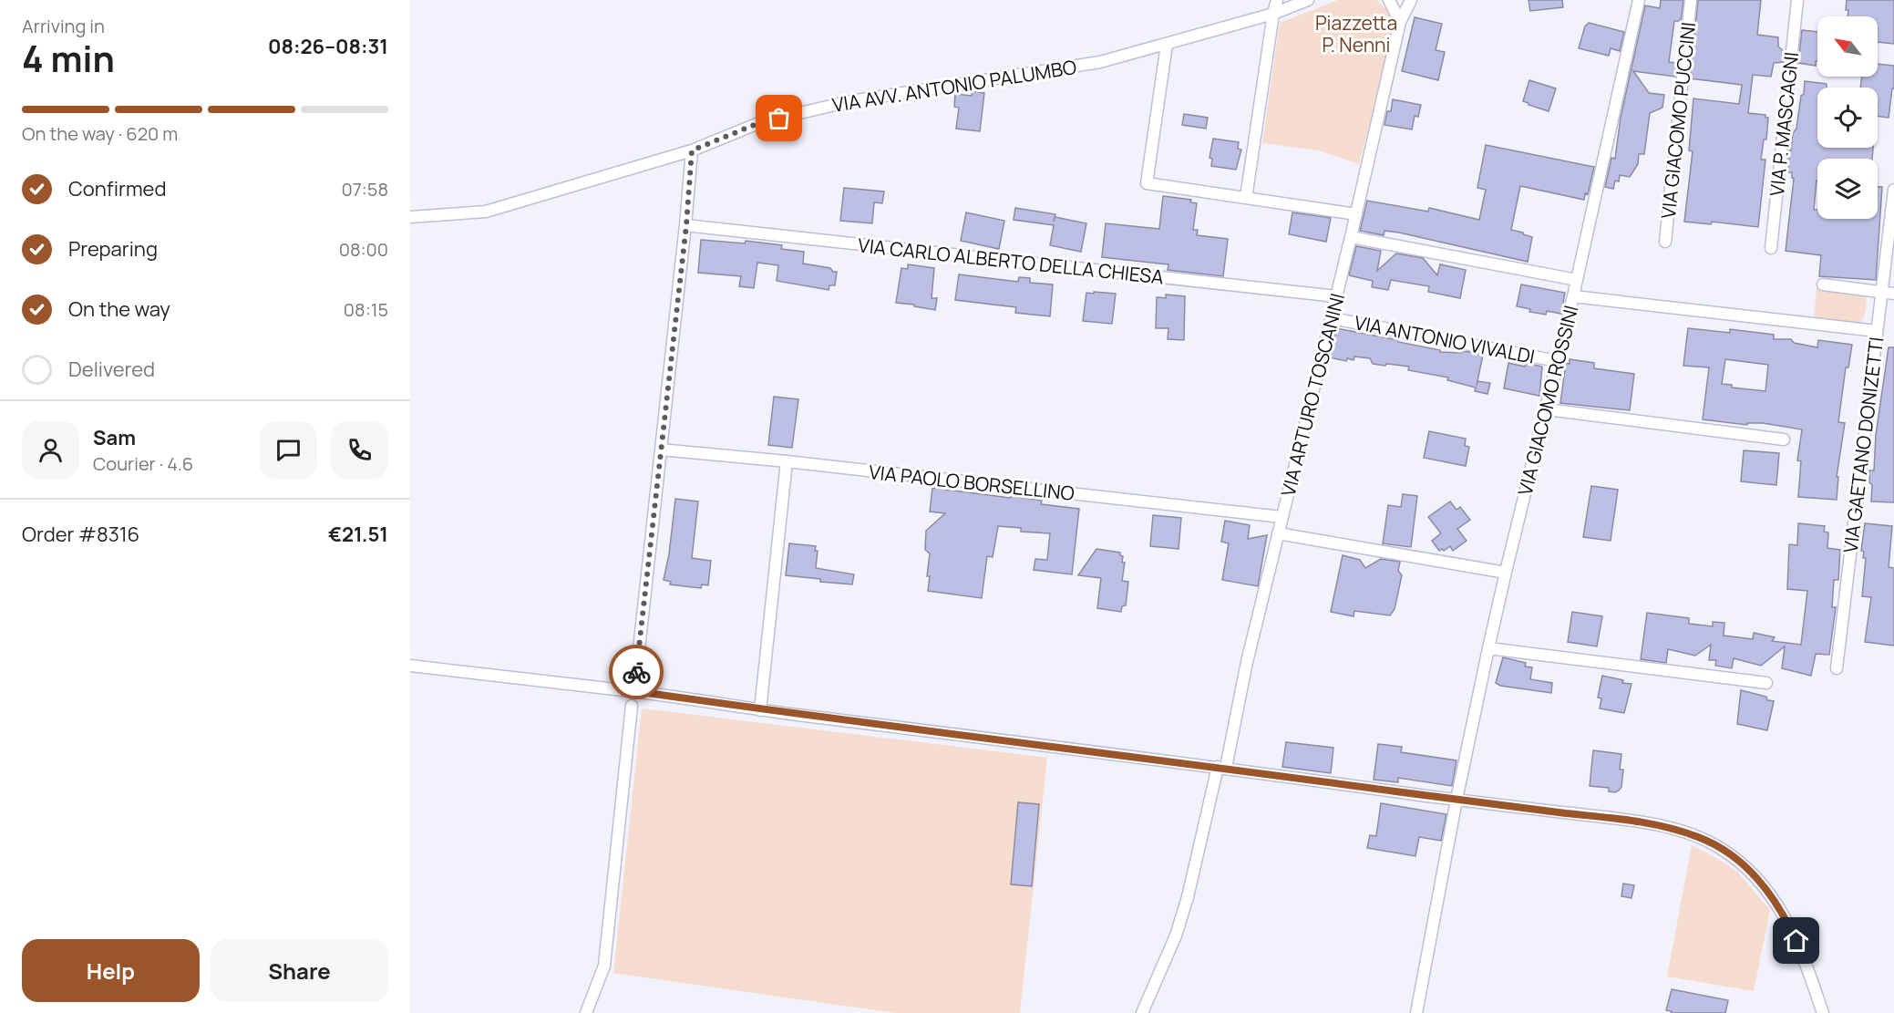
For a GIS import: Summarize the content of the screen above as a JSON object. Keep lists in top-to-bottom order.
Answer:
{
  "streets": {
    "street": [
      "VIA AVV. ANTONIO PALUMBO",
      "VIA GIACOMO PUCCINI",
      "VIA P. MASCAGNI",
      "VIA CARLO ALBERTO DELLA CHIESA",
      "VIA ANTONIO VIVALDI",
      "VIA ARTURO TOSCANINI",
      "VIA GIACOMO ROSSINI",
      "VIA GAETANO DONIZETTI",
      "VIA PAOLO BORSELLINO"
    ]
  },
  "crossings": [
    ["VIA CARLO ALBERTO DELLA CHIESA", "VIA ARTURO TOSCANINI"],
    ["VIA ANTONIO VIVALDI", "VIA ARTURO TOSCANINI"],
    ["VIA ANTONIO VIVALDI", "VIA GIACOMO ROSSINI"],
    ["VIA ARTURO TOSCANINI", "VIA PAOLO BORSELLINO"]
  ],
  "parks": ["Piazzetta P. Nenni"],
  "north": "top left",
  "page": {
    "heading": ["4 min", "Arriving in", "08:26–08:31"],
    "panel": [
      "Sam",
      "Courier · 4.6",
      "Order #8316",
      "€21.51"
    ],
    "bar": "On the way · 620 m",
    "list": [
      ["Confirmed", "07:58"],
      ["Preparing", "08:00"],
      ["On the way", "08:15"],
      "Delivered"
    ],
    "buttons": ["Help", "Share"]
  }
}
